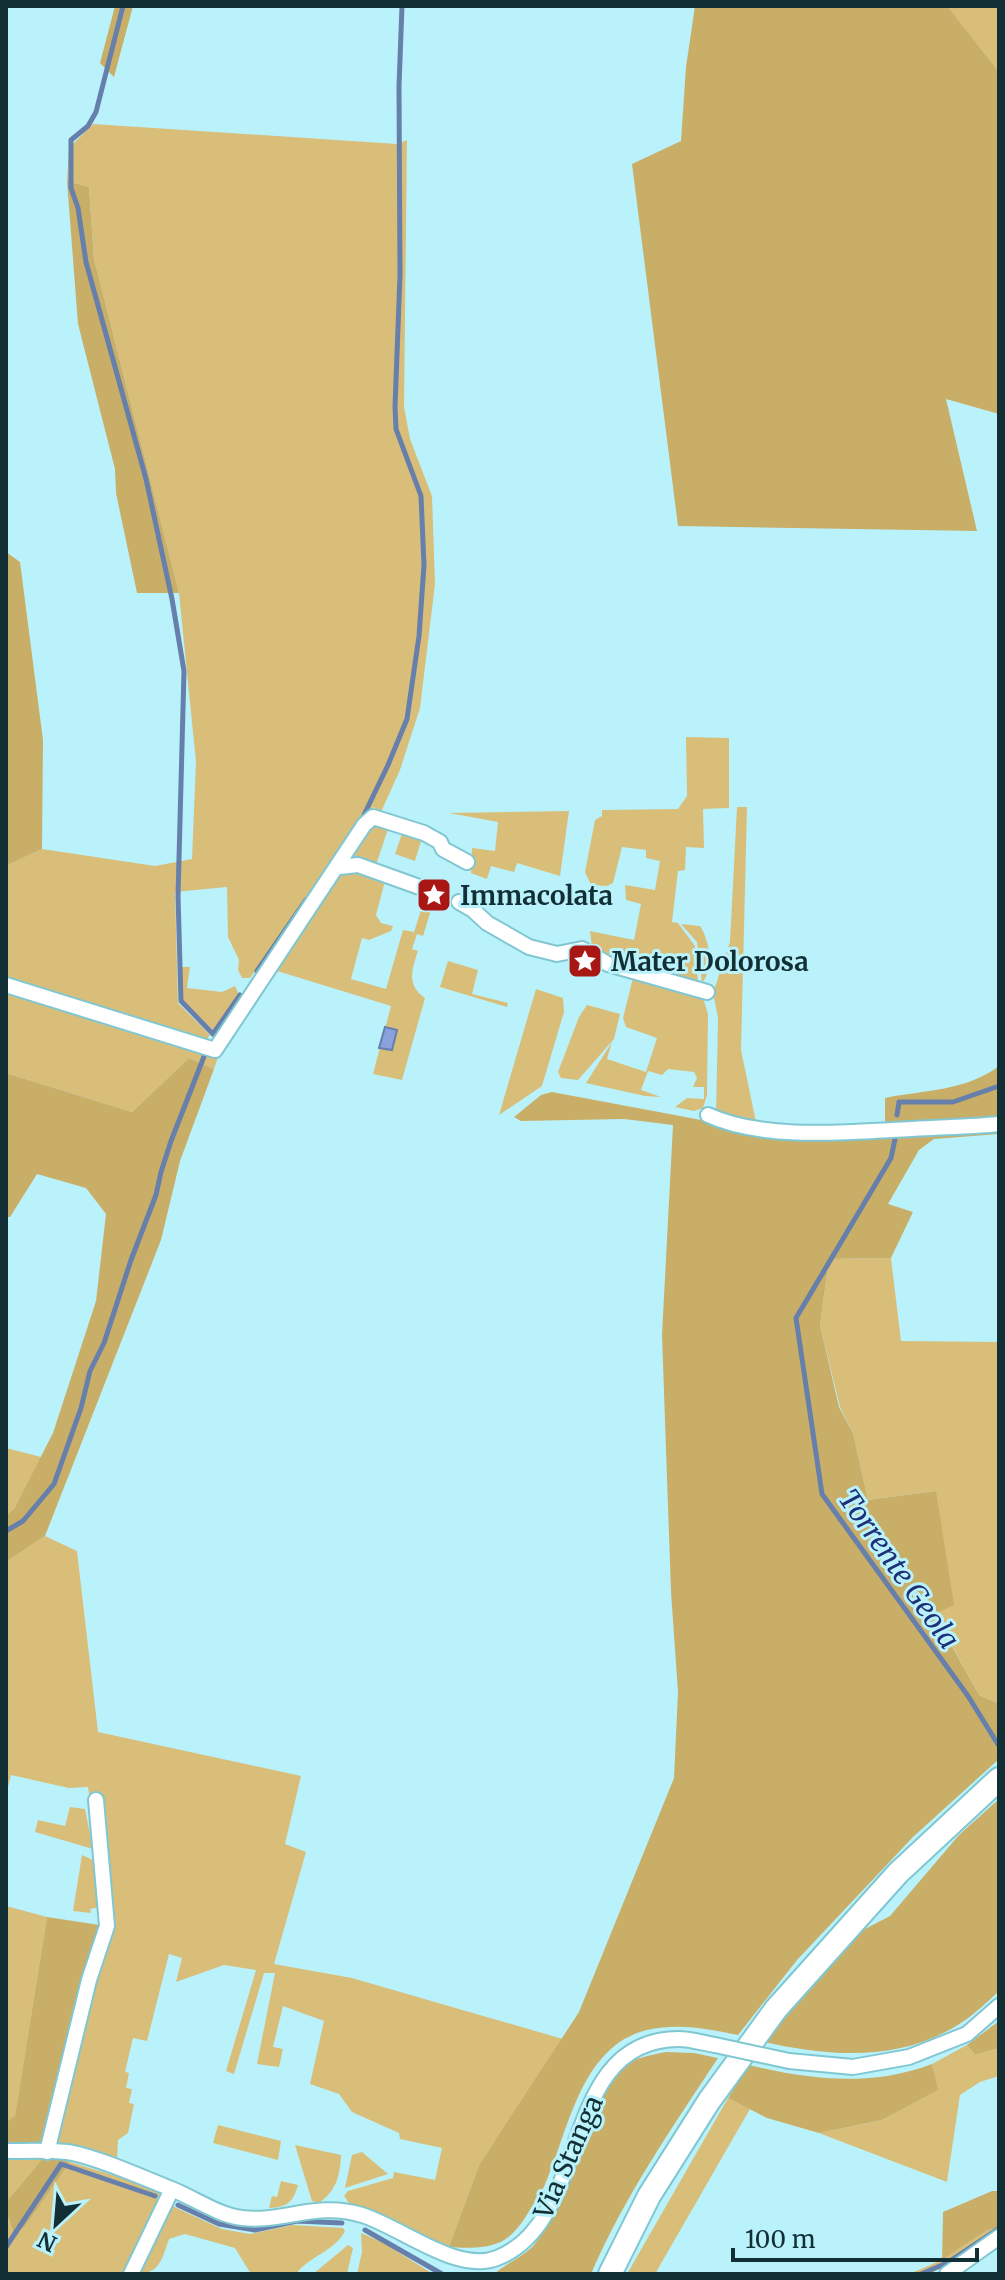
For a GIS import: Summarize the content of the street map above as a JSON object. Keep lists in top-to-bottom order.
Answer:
{
  "streets": {
    "street": ["Via Stanga"]
  },
  "water": ["Torrente Geola"],
  "places": {
    "place": ["Immacolata", "Mater Dolorosa"]
  },
  "scale_bar": "100 m",
  "north": "bottom left"
}
